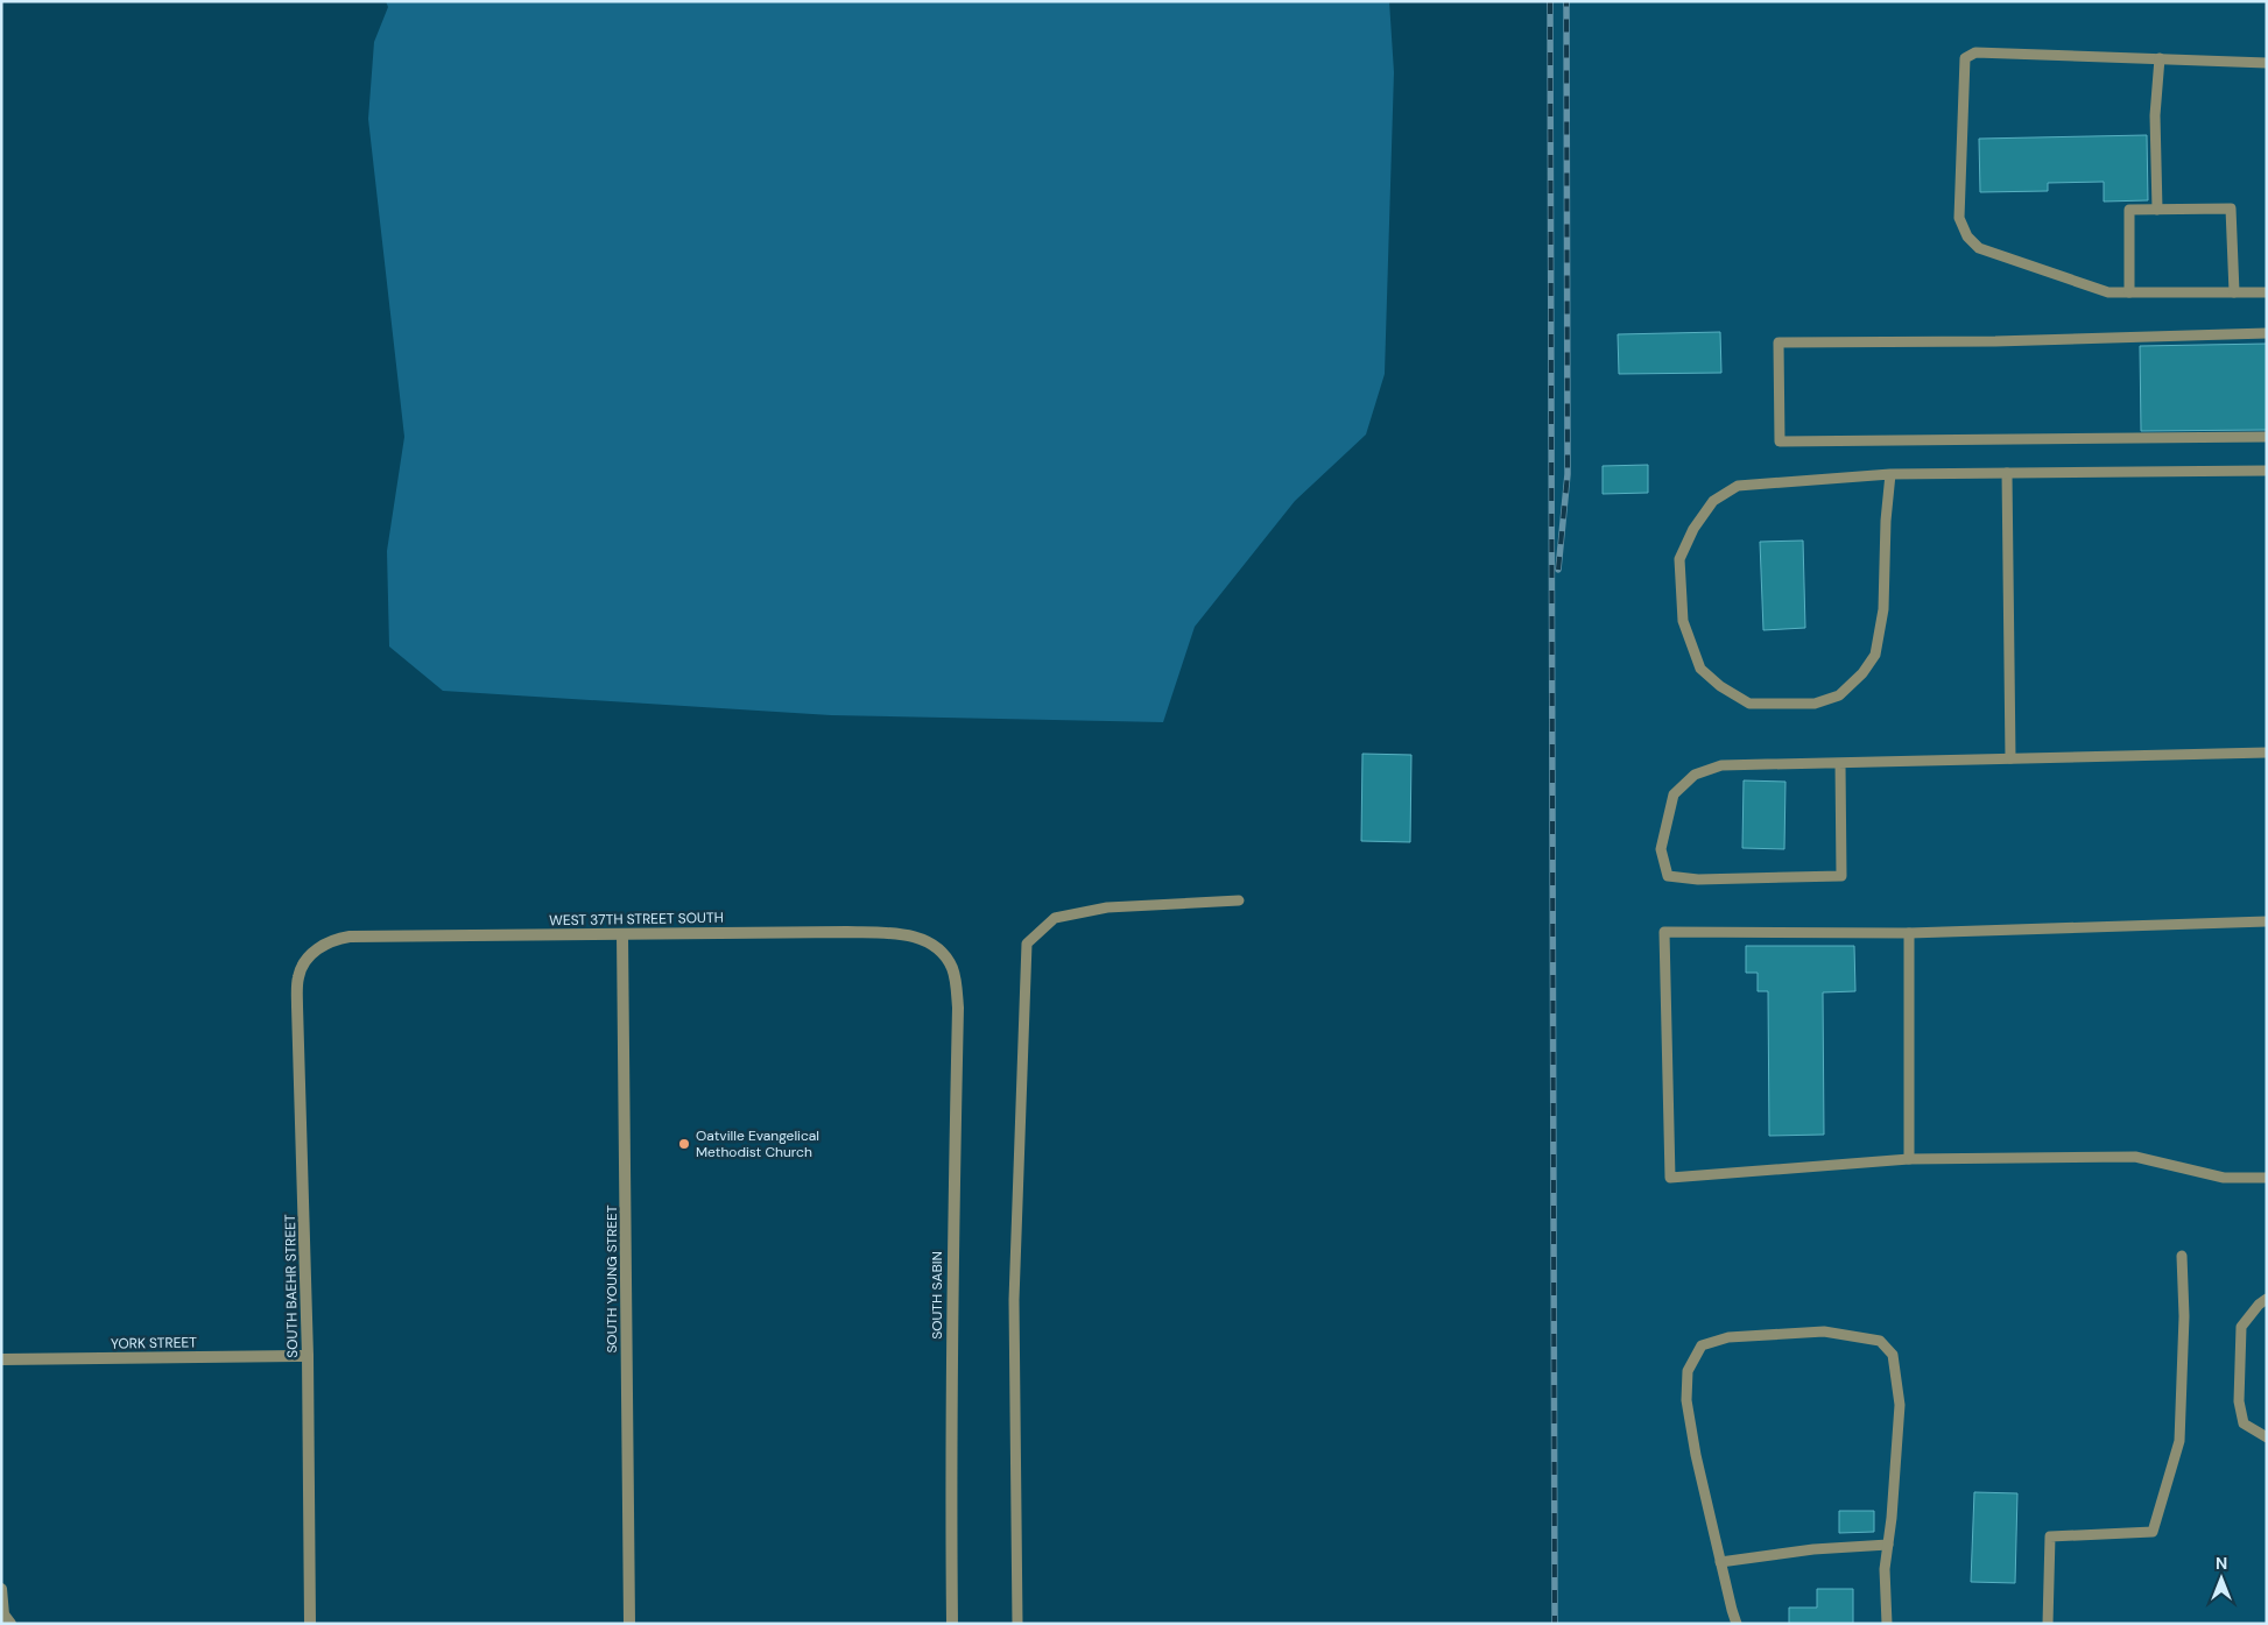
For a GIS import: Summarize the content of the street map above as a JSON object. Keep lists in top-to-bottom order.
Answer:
{
  "streets": {
    "street": [
      "WEST 37TH STREET SOUTH",
      "SOUTH YOUNG STREET",
      "SOUTH BAEHR STREET",
      "SOUTH SABIN",
      "YORK STREET"
    ]
  },
  "crossings": [
    ["WEST 37TH STREET SOUTH", "SOUTH YOUNG STREET"],
    ["WEST 37TH STREET SOUTH", "SOUTH BAEHR STREET"],
    ["WEST 37TH STREET SOUTH", "SOUTH SABIN"],
    ["SOUTH BAEHR STREET", "YORK STREET"]
  ],
  "places": ["Oatville Evangelical Methodist Church"],
  "north": "top"
}
